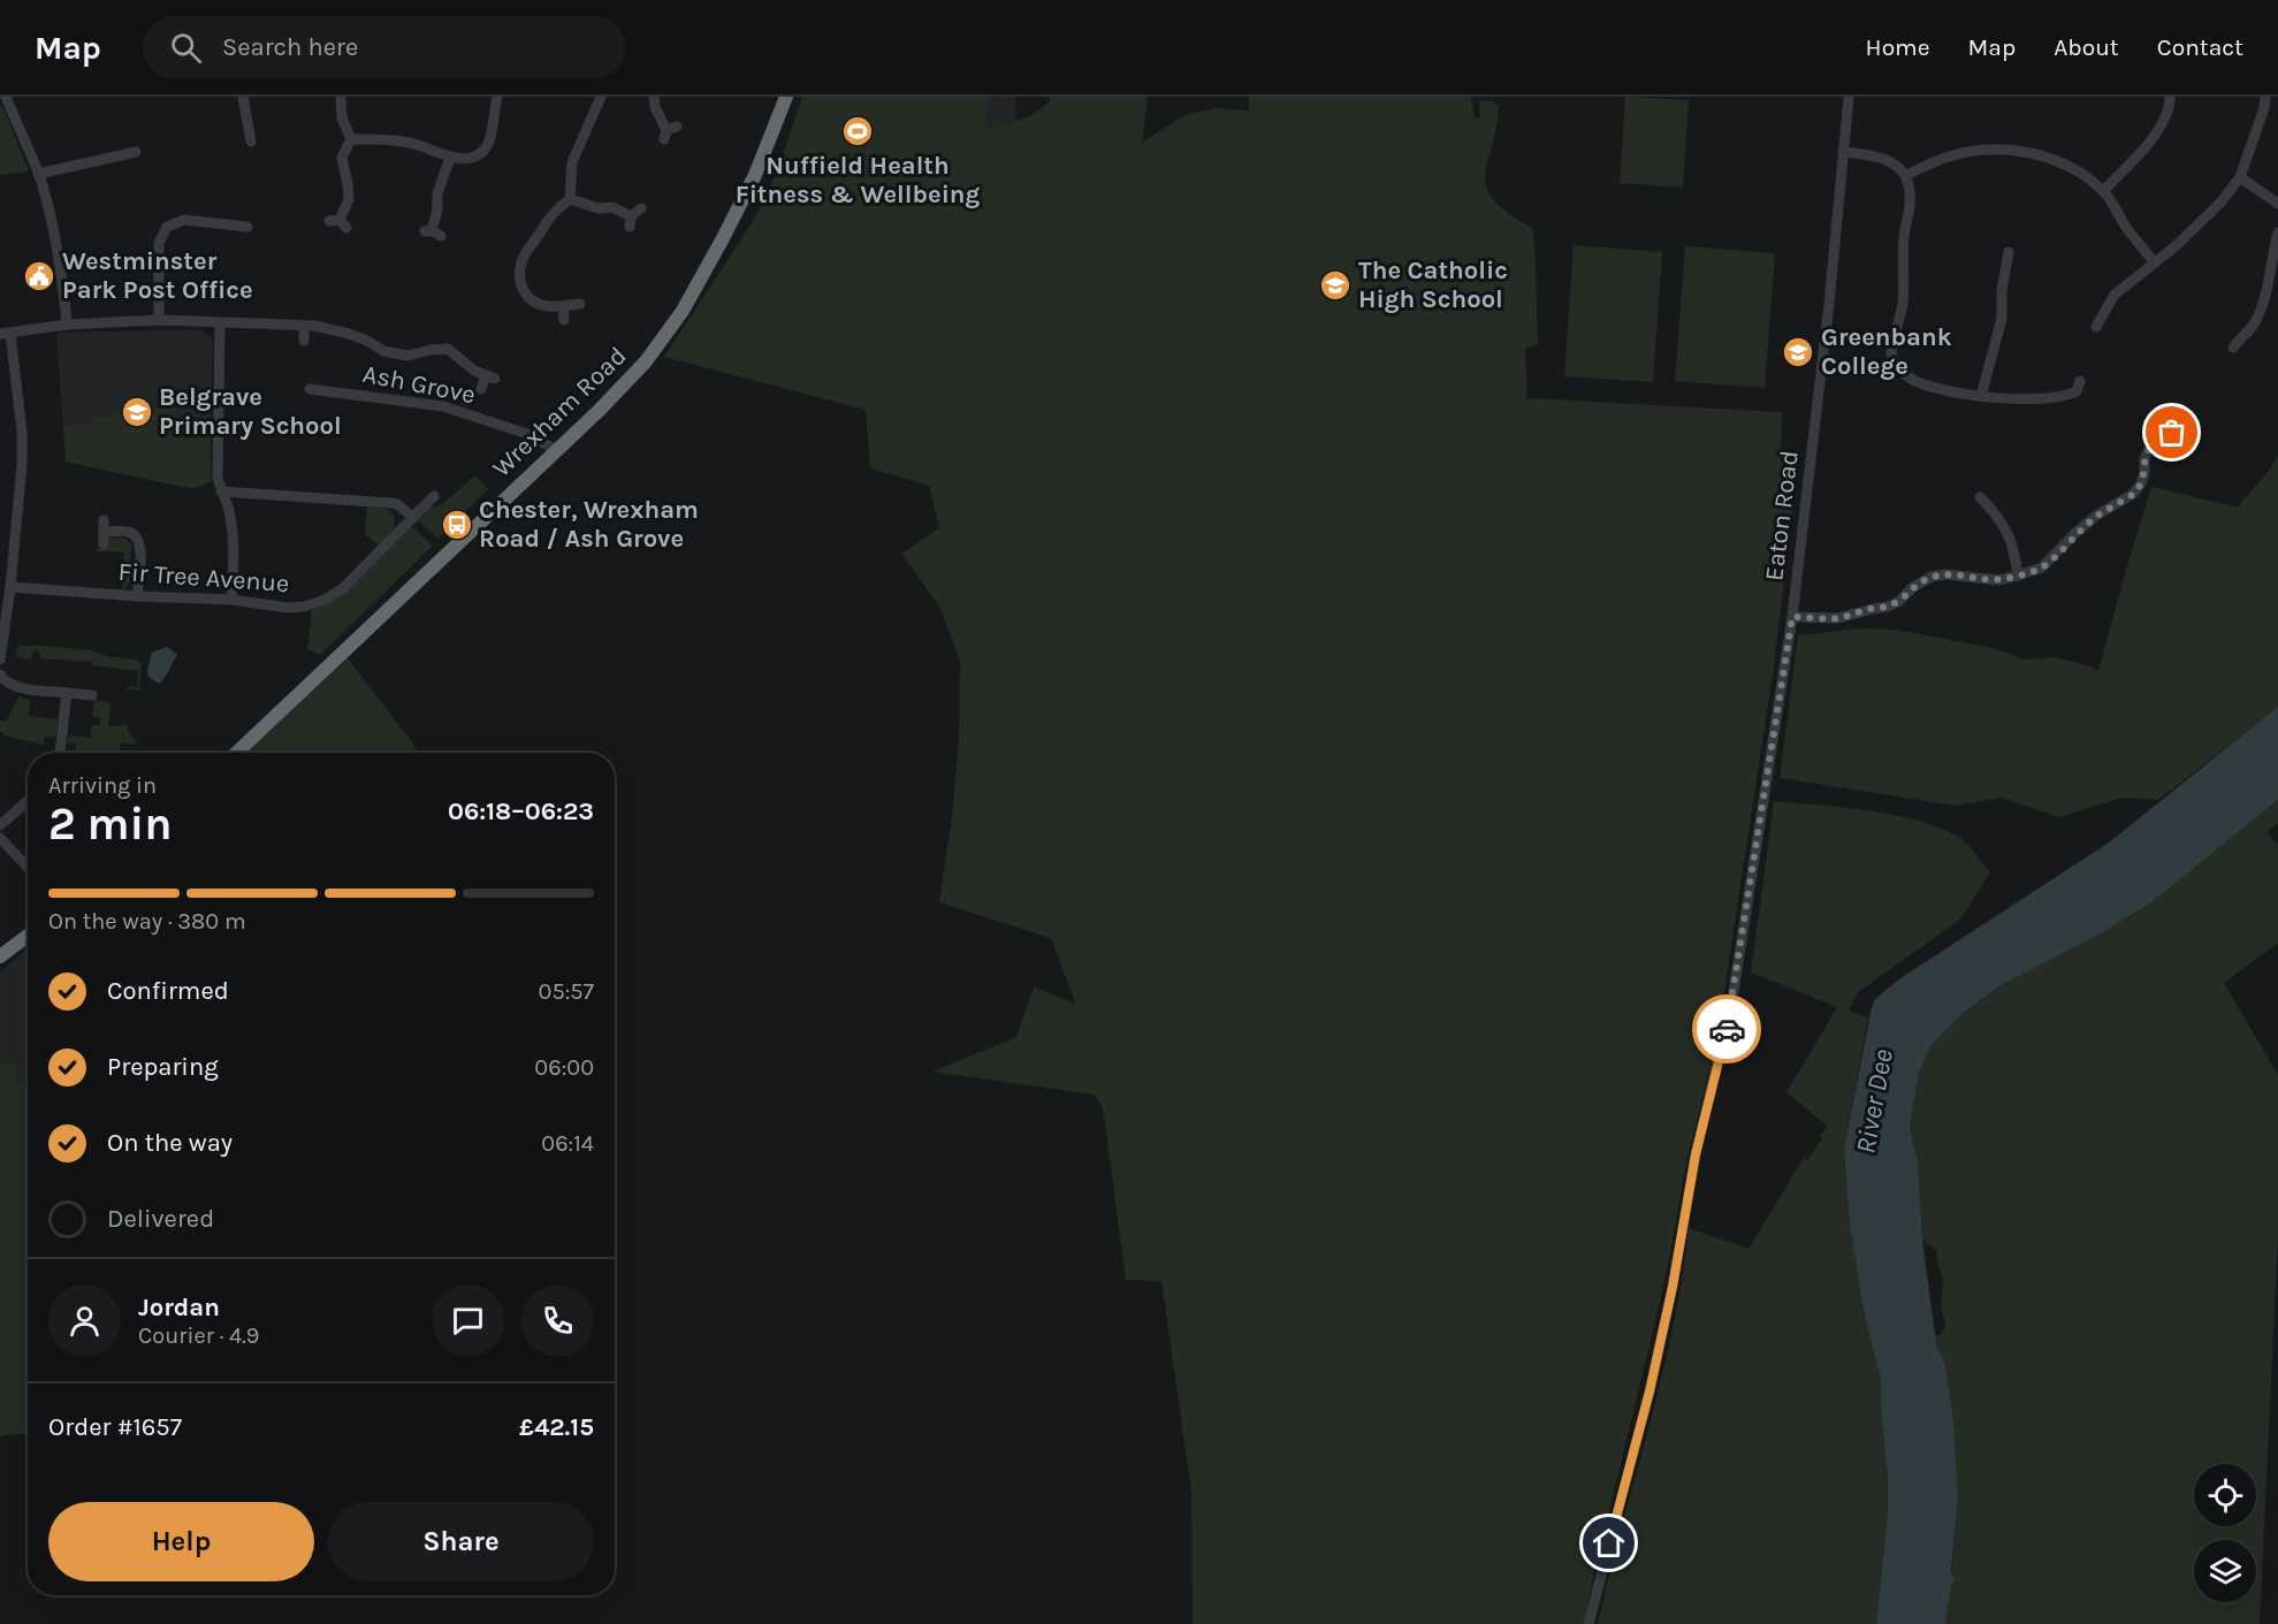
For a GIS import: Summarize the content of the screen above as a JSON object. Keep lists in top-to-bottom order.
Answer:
{
  "streets": {
    "highway": ["Wrexham Road"],
    "street": ["Ash Grove", "Eaton Road", "Fir Tree Avenue"]
  },
  "crossings": [
    ["Ash Grove", "Wrexham Road"]
  ],
  "water": ["River Dee"],
  "places": {
    "sports": ["Nuffield Health Fitness & Wellbeing"],
    "public building": ["Westminster Park Post Office"],
    "school or university": ["The Catholic High School", "Greenbank College", "Belgrave Primary School"],
    "bus stop": ["Chester, Wrexham Road / Ash Grove"]
  },
  "page": {
    "header": "Map",
    "search": "Search here",
    "nav": [
      "Home",
      "Map",
      "About",
      "Contact"
    ],
    "heading": ["2 min", "Arriving in", "06:18–06:23"],
    "panel": [
      "Jordan",
      "Courier · 4.9",
      "Order #1657",
      "£42.15"
    ],
    "bar": "On the way · 380 m",
    "list": [
      ["Confirmed", "05:57"],
      ["Preparing", "06:00"],
      ["On the way", "06:14"],
      "Delivered"
    ],
    "buttons": ["Help", "Share"]
  }
}
